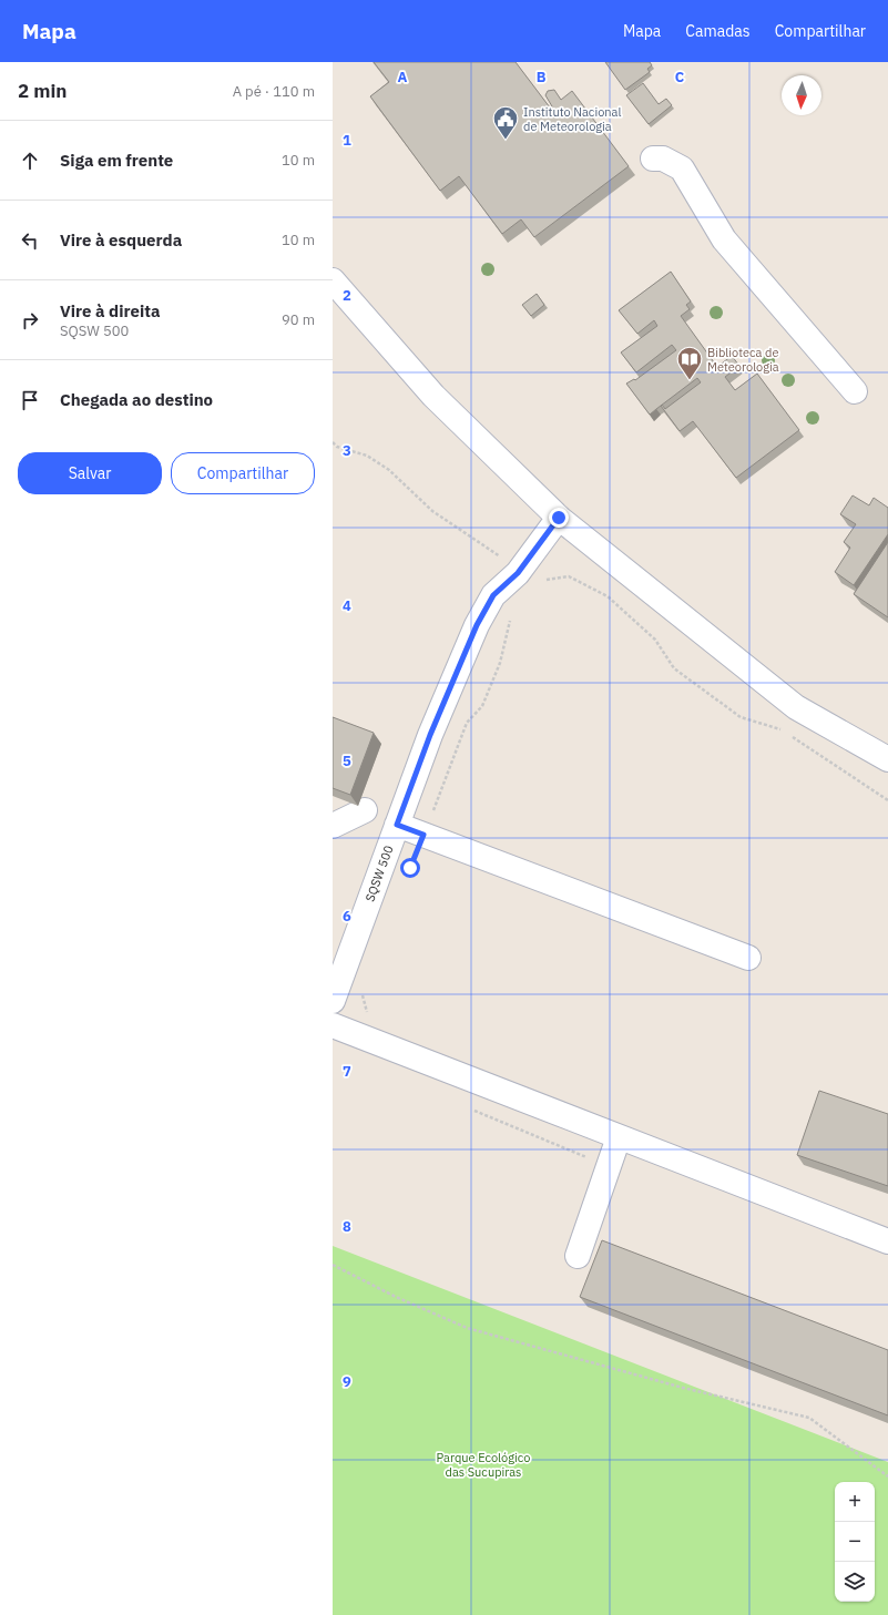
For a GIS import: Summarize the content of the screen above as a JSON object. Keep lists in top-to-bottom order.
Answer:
{
  "streets": {
    "street": ["SQSW 500"]
  },
  "parks": ["Parque Ecológico das Sucupiras"],
  "places": {
    "public building": ["Instituto Nacional de Meteorologia"],
    "library": ["Biblioteca de Meteorologia"]
  },
  "north": "bottom",
  "page": {
    "header": "Mapa",
    "nav": ["Mapa", "Camadas", "Compartilhar"],
    "heading": ["2 min", "A pé · 110 m"],
    "list": [
      ["Siga em frente", "10 m"],
      ["Vire à esquerda", "10 m"],
      ["Vire à direita", "SQSW 500", "90 m"],
      "Chegada ao destino"
    ],
    "buttons": ["Salvar", "Compartilhar"],
    "map_buttons": ["+", "−"]
  },
  "grid": {
    "columns": ["A", "B", "C"],
    "rows": [
      "1",
      "2",
      "3",
      "4",
      "5",
      "6",
      "7",
      "8",
      "9"
    ]
  }
}
